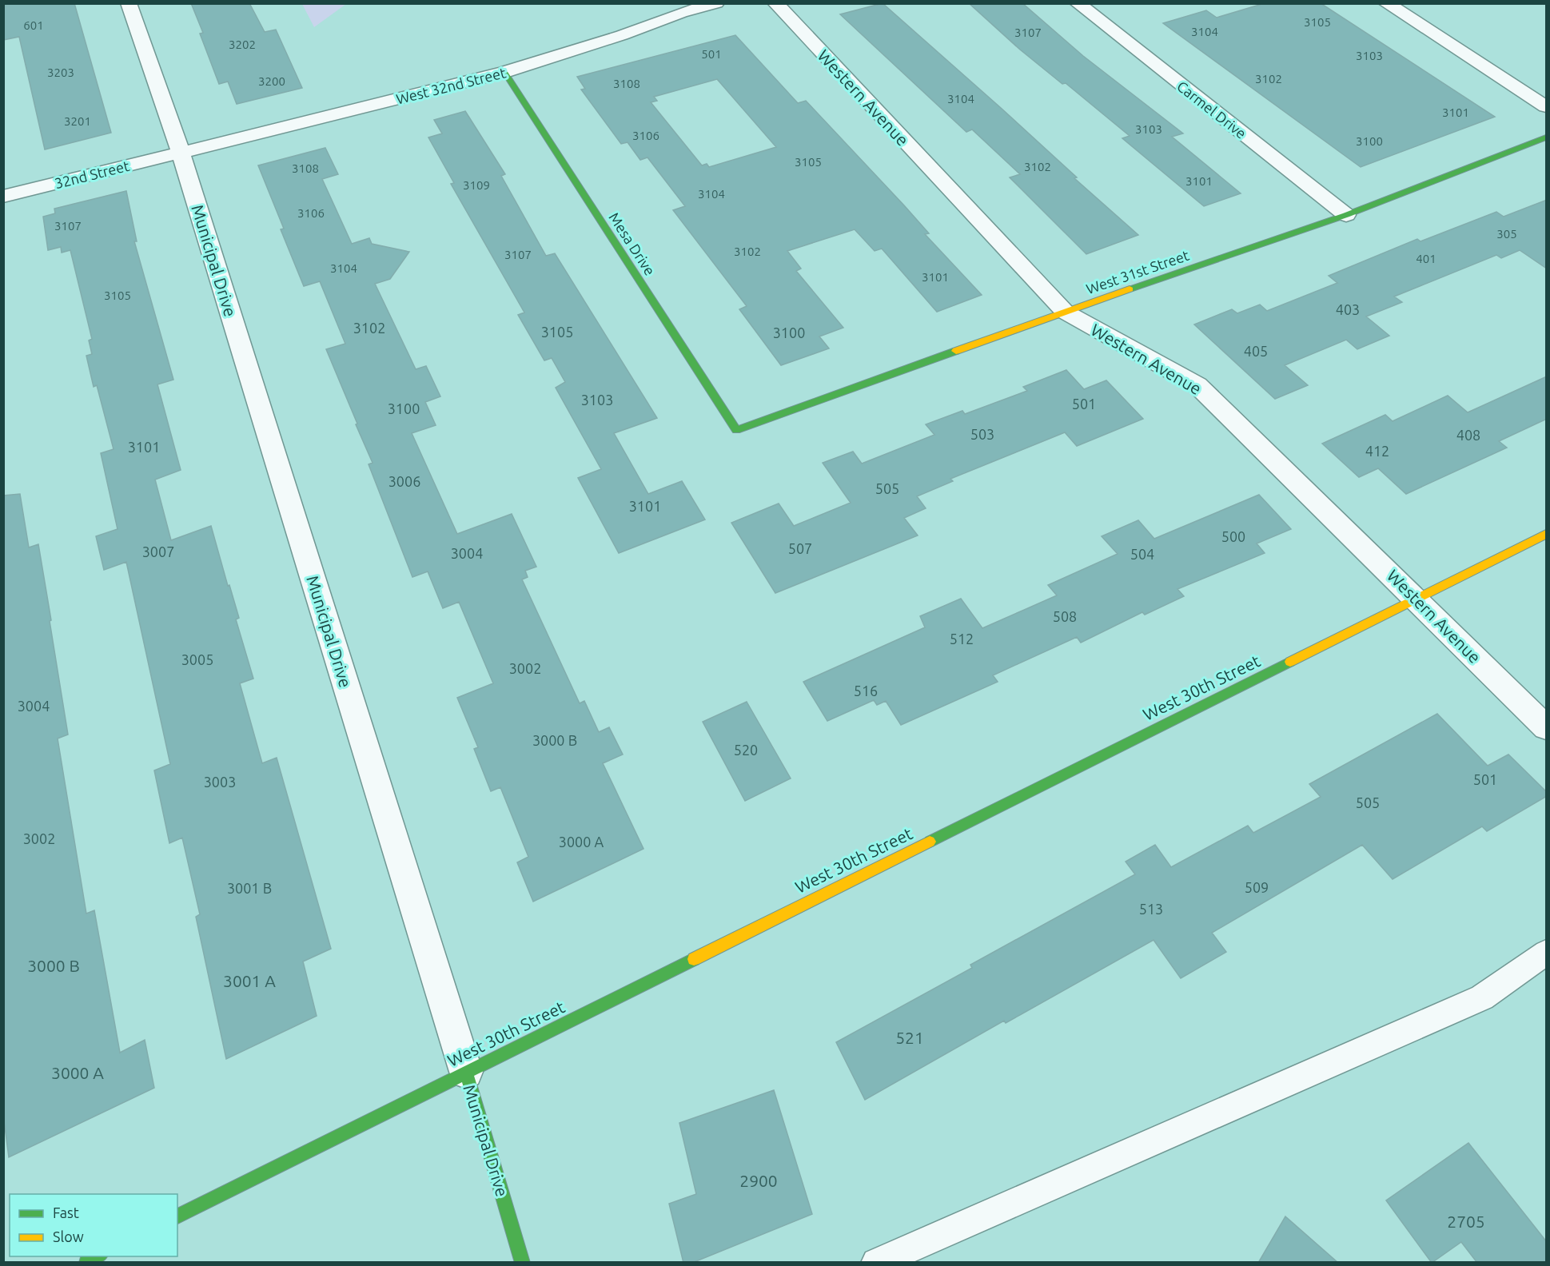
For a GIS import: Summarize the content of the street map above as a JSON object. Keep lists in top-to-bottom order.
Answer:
{
  "streets": {
    "street": [
      "West 32nd Street",
      "Western Avenue",
      "Carmel Drive",
      "32nd Street",
      "Mesa Drive",
      "Municipal Drive",
      "West 31st Street",
      "West 30th Street"
    ]
  },
  "crossings": [
    ["West 32nd Street", "32nd Street"],
    ["West 32nd Street", "Mesa Drive"],
    ["West 32nd Street", "Municipal Drive"],
    ["Western Avenue", "West 31st Street"],
    ["Western Avenue", "West 30th Street"],
    ["Carmel Drive", "West 31st Street"],
    ["32nd Street", "Municipal Drive"],
    ["Mesa Drive", "West 31st Street"],
    ["Municipal Drive", "West 30th Street"]
  ],
  "house_numbers": [
    "3105",
    "601",
    "3104",
    "3107",
    "3202",
    "501",
    "3103",
    "3203",
    "3102",
    "3200",
    "3108",
    "3104",
    "3101",
    "3201",
    "3103",
    "3106",
    "3100",
    "3105",
    "3102",
    "3108",
    "3101",
    "3109",
    "3104",
    "3106",
    "3107",
    "305",
    "3102",
    "3107",
    "401",
    "3104",
    "3101",
    "3105",
    "403",
    "3102",
    "3105",
    "3100",
    "405",
    "3103",
    "501",
    "3100",
    "503",
    "408",
    "3101",
    "412",
    "3006",
    "505",
    "3101",
    "500",
    "507",
    "3007",
    "3004",
    "504",
    "508",
    "512",
    "3005",
    "3002",
    "516",
    "3004",
    "3000 B",
    "520",
    "501",
    "3003",
    "505",
    "3002",
    "3000 A",
    "509",
    "3001 B",
    "513",
    "3000 B",
    "3001 A",
    "521",
    "3000 A",
    "2900",
    "2705"
  ],
  "legend": ["Fast", "Slow"]
}
